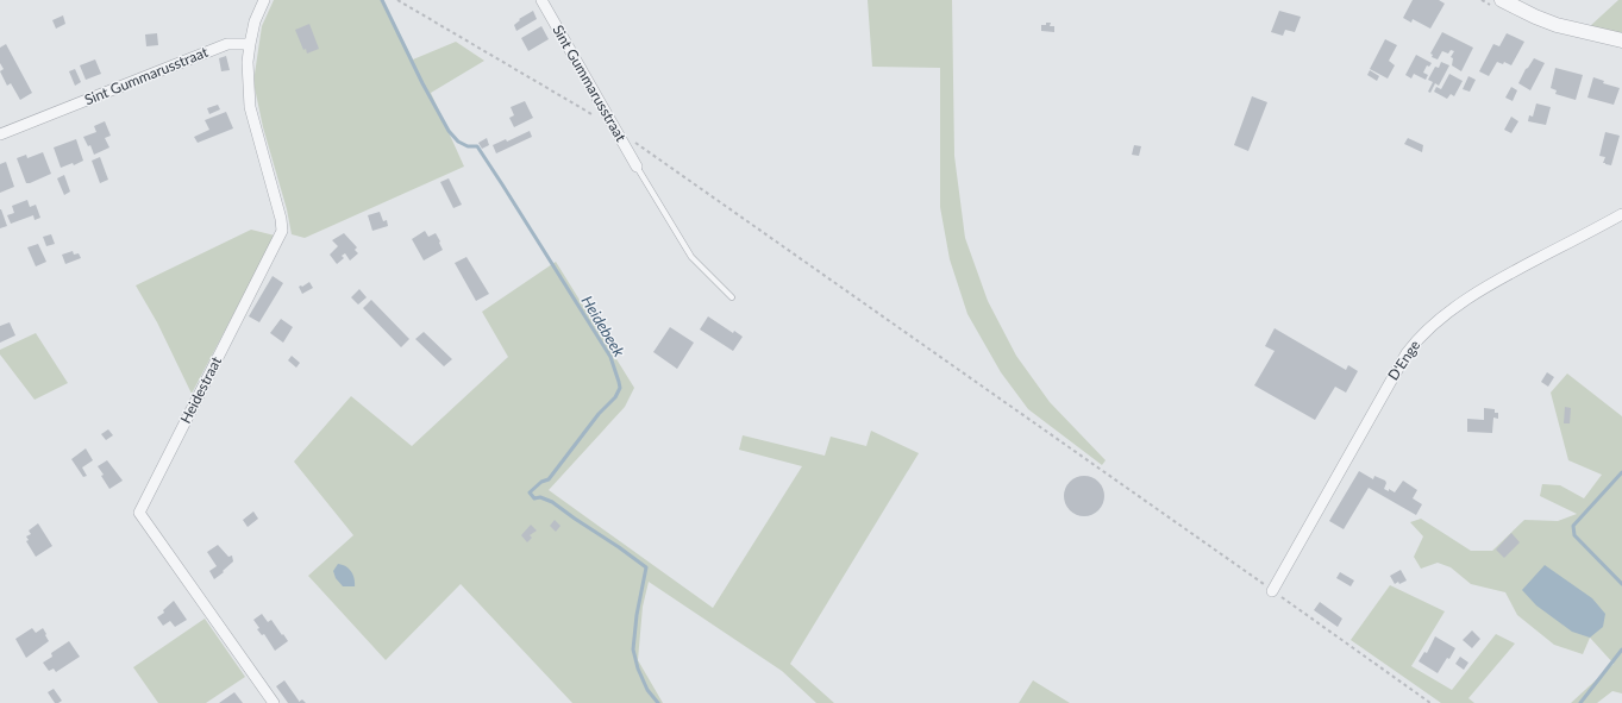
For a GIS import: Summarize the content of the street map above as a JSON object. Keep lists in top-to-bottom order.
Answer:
{
  "streets": {
    "street": ["Sint Gummarusstraat", "D'Enge", "Heidestraat"]
  },
  "crossings": [
    ["Sint Gummarusstraat", "Heidestraat"]
  ],
  "water": ["Heidebeek"]
}
